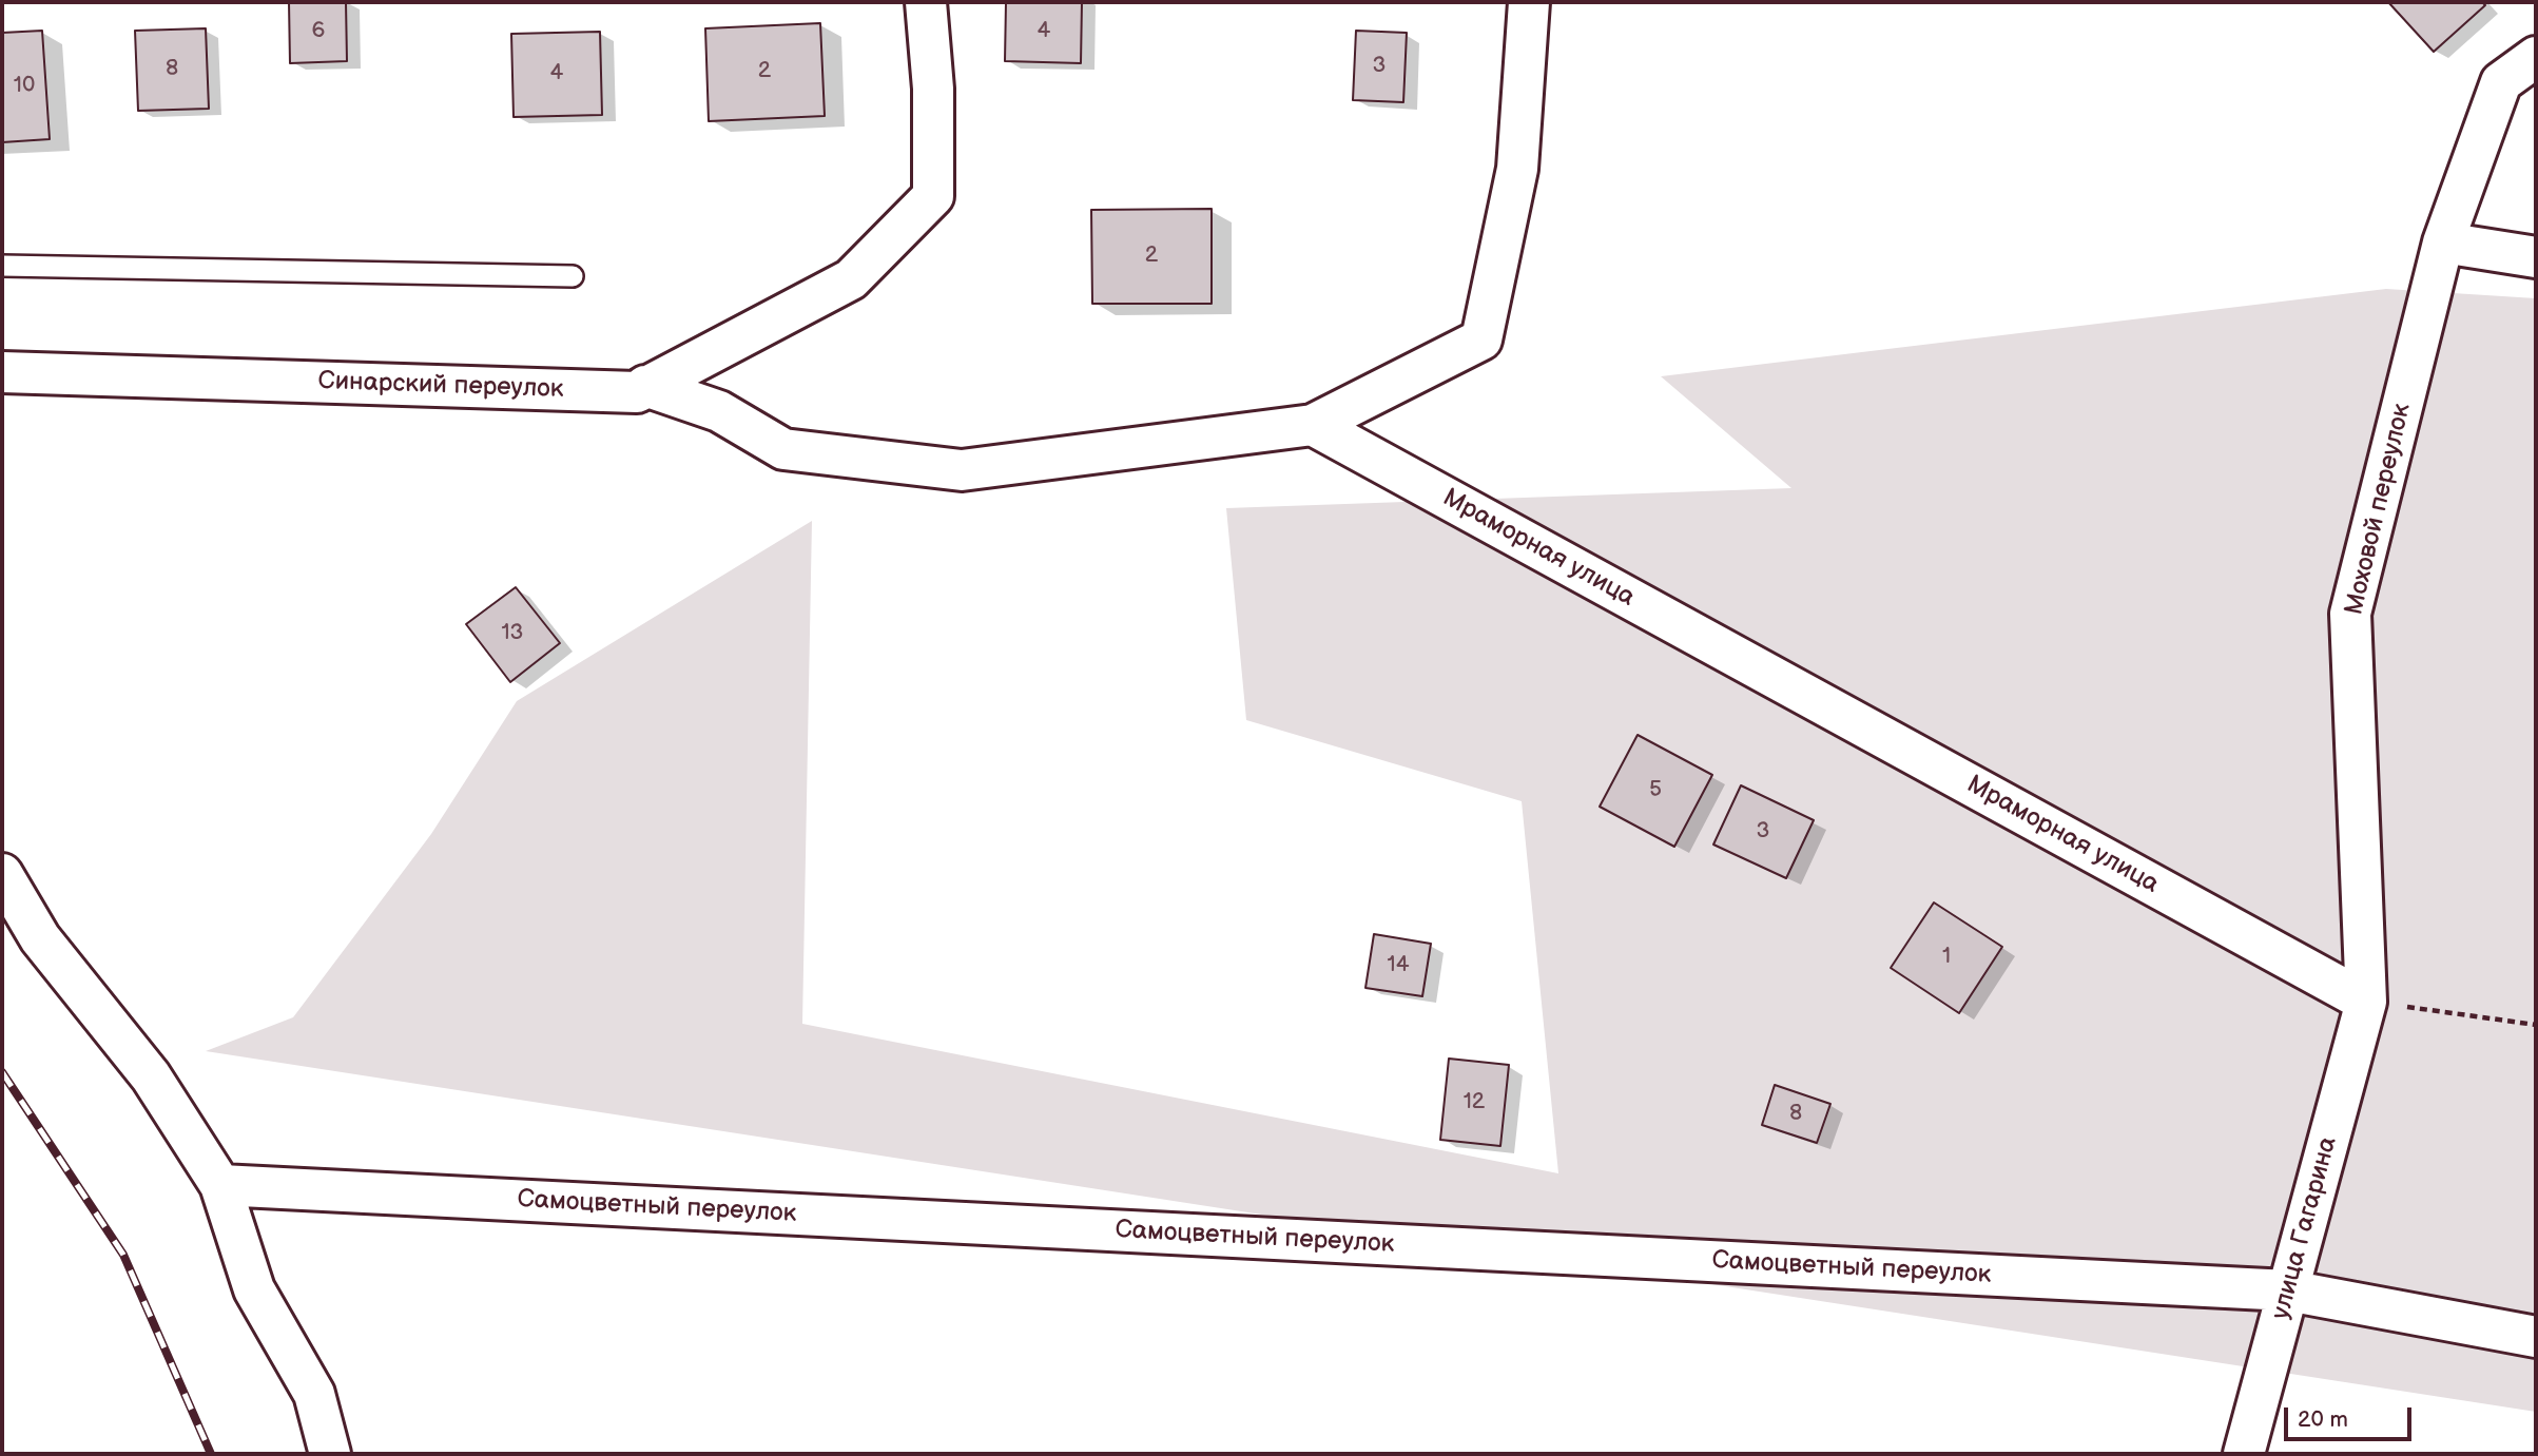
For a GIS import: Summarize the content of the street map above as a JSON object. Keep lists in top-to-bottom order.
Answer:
{
  "streets": {
    "street": [
      "Синарский переулок",
      "Моховой переулок",
      "Мраморная улица",
      "Самоцветный переулок",
      "улица Гагарина"
    ]
  },
  "crossings": [
    ["Моховой переулок", "Мраморная улица"],
    ["Моховой переулок", "улица Гагарина"],
    ["Мраморная улица", "улица Гагарина"],
    ["Самоцветный переулок", "улица Гагарина"]
  ],
  "house_numbers": [
    "6",
    "4",
    "3",
    "8",
    "2",
    "4",
    "10",
    "2",
    "13",
    "5",
    "3",
    "1",
    "14",
    "12",
    "8"
  ],
  "scale_bar": "20 m"
}
